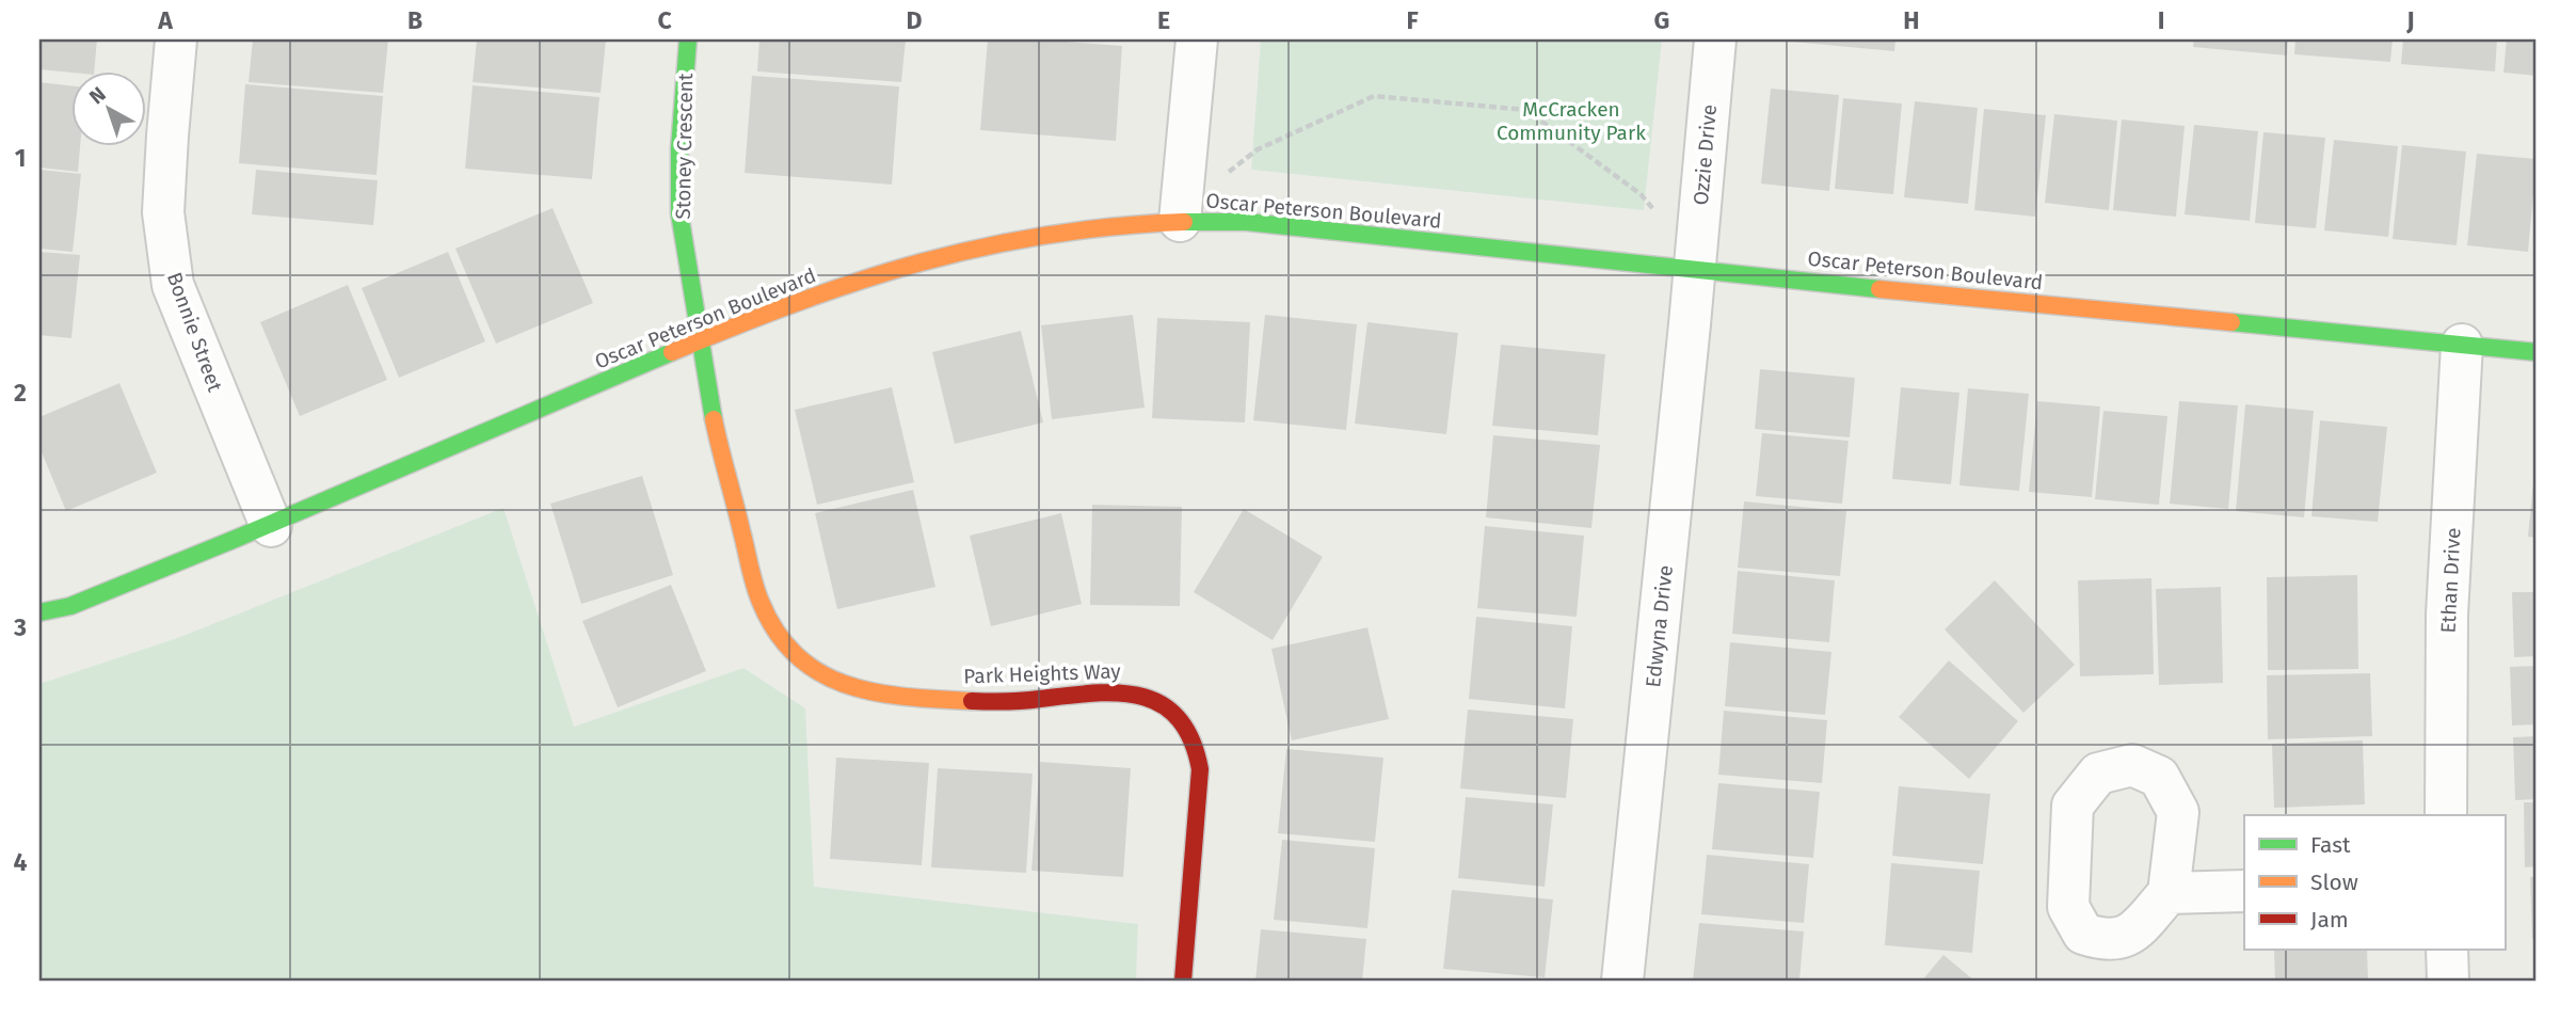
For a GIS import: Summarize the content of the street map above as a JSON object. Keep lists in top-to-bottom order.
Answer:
{
  "streets": {
    "street": [
      "Stoney Crescent",
      "Ozzie Drive",
      "Oscar Peterson Boulevard",
      "Bonnie Street",
      "Ethan Drive",
      "Edwyna Drive",
      "Park Heights Way"
    ]
  },
  "crossings": [
    ["Stoney Crescent", "Oscar Peterson Boulevard"],
    ["Stoney Crescent", "Park Heights Way"],
    ["Ozzie Drive", "Oscar Peterson Boulevard"],
    ["Ozzie Drive", "Edwyna Drive"],
    ["Oscar Peterson Boulevard", "Bonnie Street"],
    ["Oscar Peterson Boulevard", "Ethan Drive"],
    ["Oscar Peterson Boulevard", "Edwyna Drive"],
    ["Oscar Peterson Boulevard", "Park Heights Way"]
  ],
  "parks": ["McCracken Community Park"],
  "legend": ["Fast", "Slow", "Jam"],
  "north": "top left",
  "grid": {
    "columns": [
      "A",
      "B",
      "C",
      "D",
      "E",
      "F",
      "G",
      "H",
      "I",
      "J"
    ],
    "rows": [
      "1",
      "2",
      "3",
      "4"
    ]
  }
}
